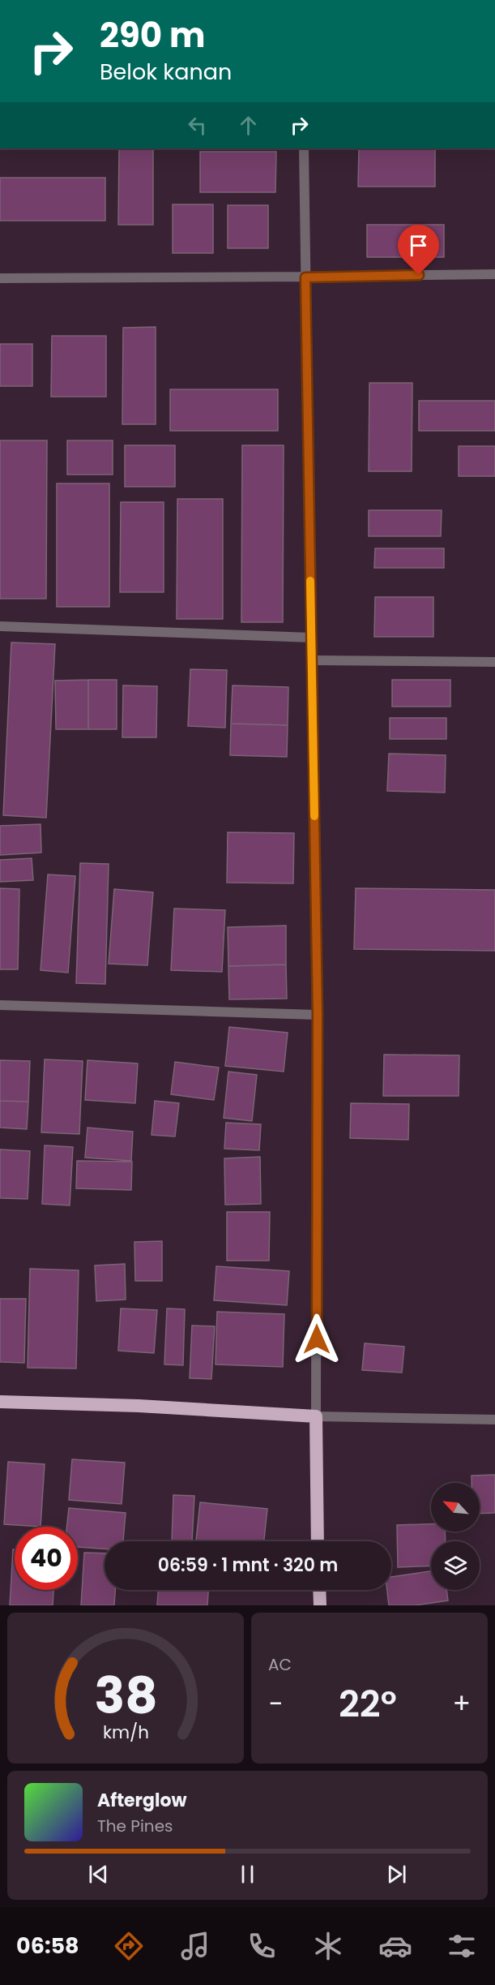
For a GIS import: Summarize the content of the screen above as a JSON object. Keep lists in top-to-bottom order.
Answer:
{
  "north": "top left",
  "page": {
    "turn": ["290 m", "Belok kanan"],
    "limit": "40",
    "trip": "06:59 · 1 mnt · 320 m",
    "tile": "AC",
    "heat": ["−", "22°", "+"],
    "song": ["Afterglow", "The Pines"],
    "tabs": "06:58",
    "gauge": ["38", "km/h"]
  }
}
